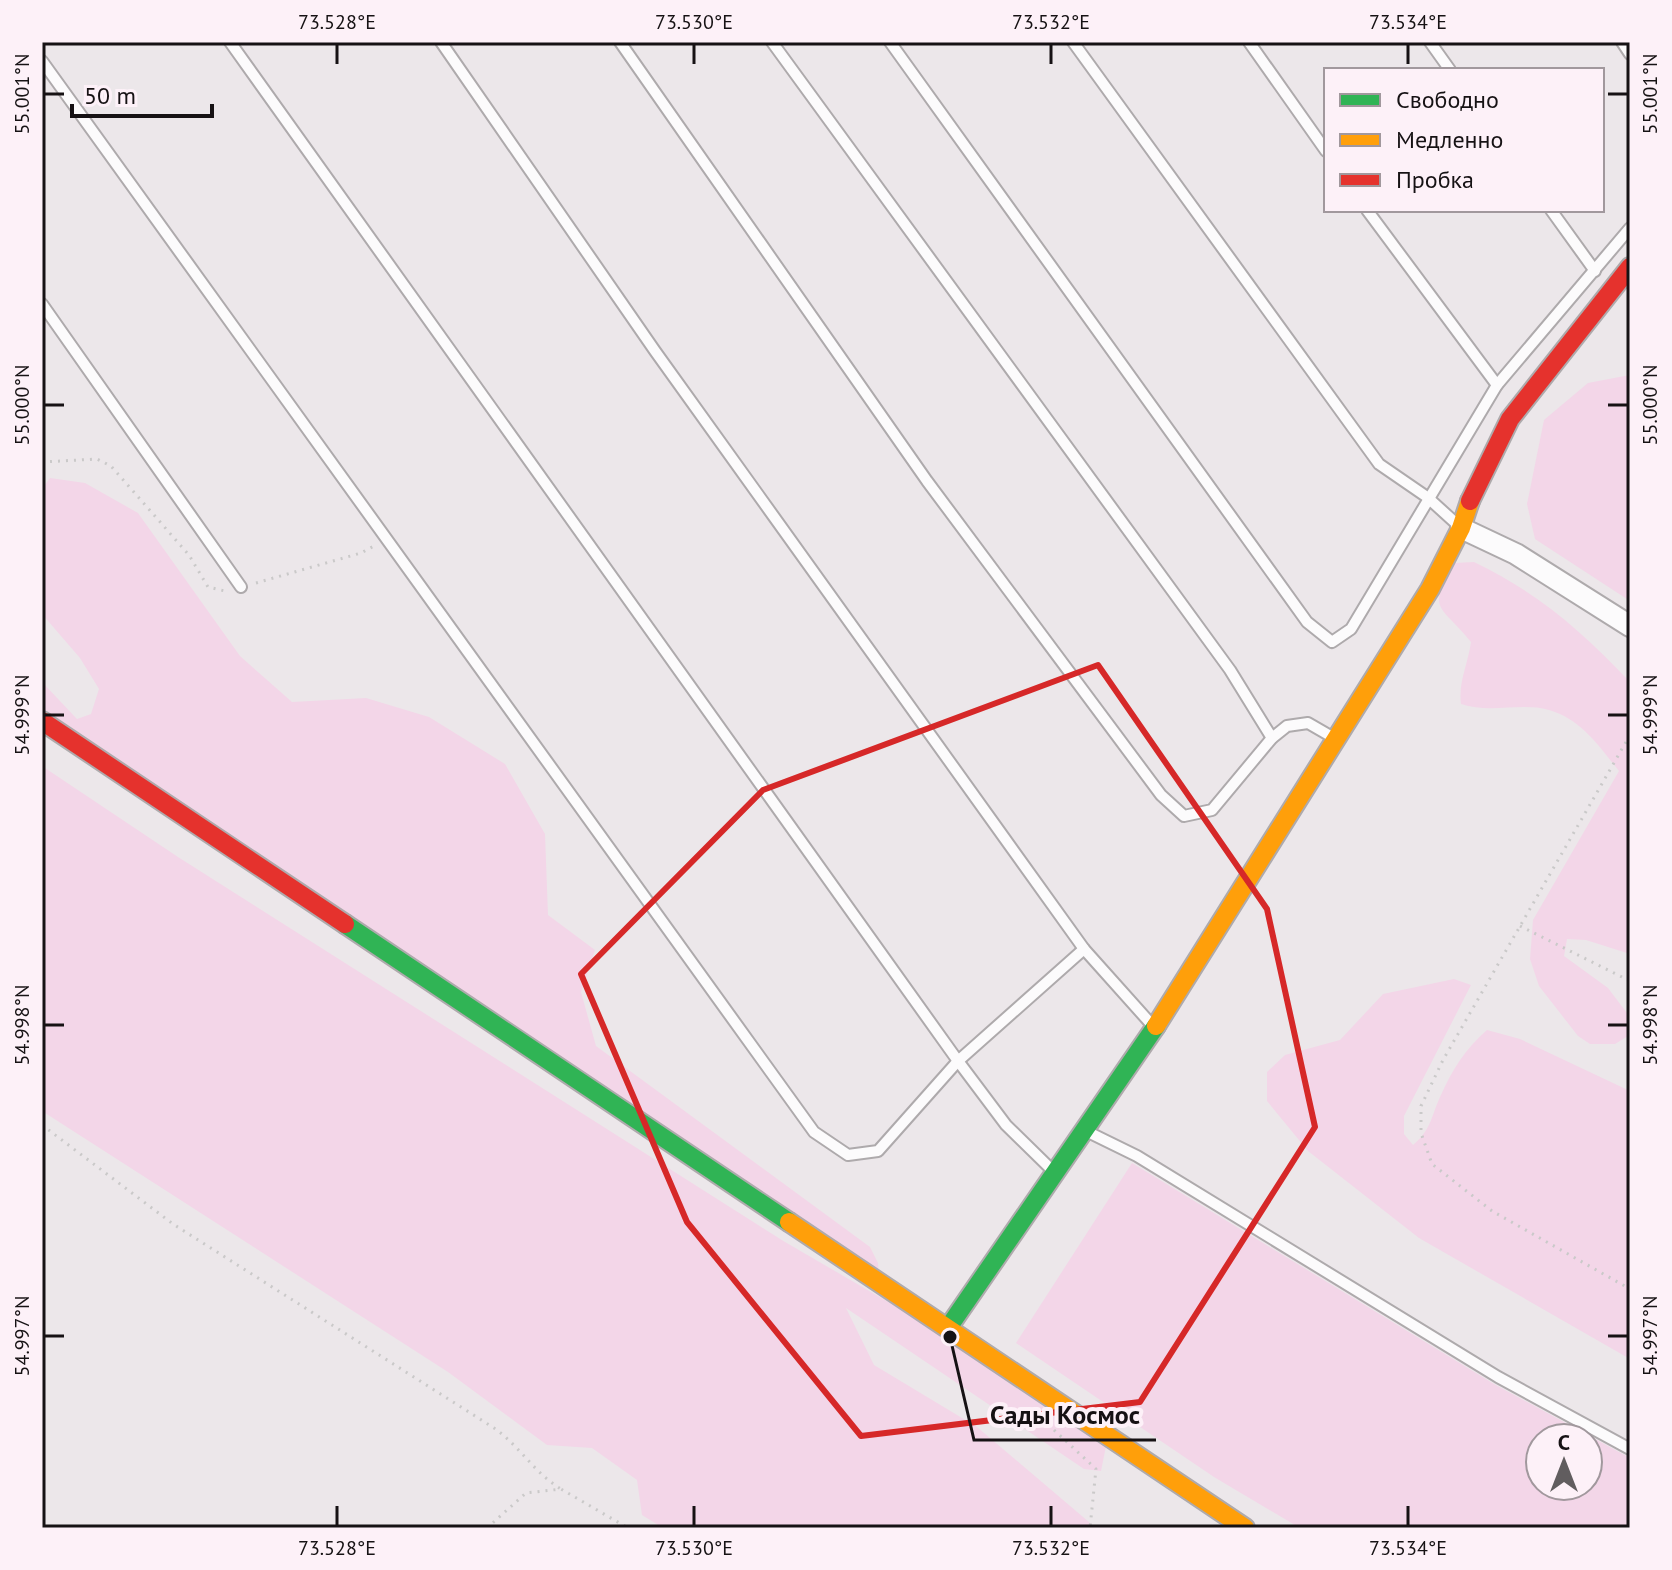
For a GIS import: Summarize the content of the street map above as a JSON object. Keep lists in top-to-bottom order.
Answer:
{
  "places": ["Сады Космос"],
  "legend": ["Свободно", "Медленно", "Пробка"],
  "scale_bar": "50 m",
  "north": "top",
  "coordinates": [
    "73.528°E",
    "73.530°E",
    "73.532°E",
    "73.534°E",
    "55.001°N",
    "55.000°N",
    "54.999°N",
    "54.998°N",
    "54.997°N"
  ]
}
